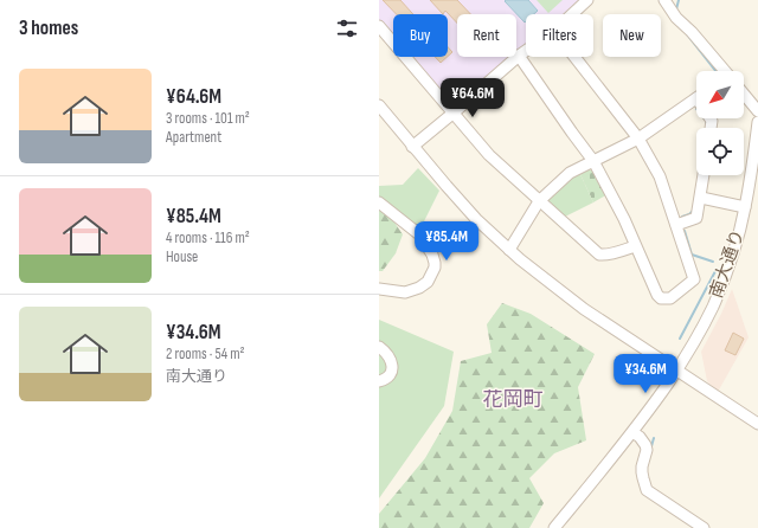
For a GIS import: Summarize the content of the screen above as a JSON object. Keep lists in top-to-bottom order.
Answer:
{
  "streets": {
    "street": ["南大通り"]
  },
  "districts": ["花岡町"],
  "north": "bottom left",
  "page": {
    "heading": "3 homes",
    "chip": [
      "Buy",
      "Rent",
      "Filters",
      "New"
    ],
    "list": [
      {
        "name": "¥64.6M",
        "note": "3 rooms · 101 m² · Apartment"
      },
      {
        "name": "¥85.4M",
        "note": "4 rooms · 116 m² · House"
      },
      {
        "name": "¥34.6M",
        "note": "2 rooms · 54 m² · 南大通り"
      }
    ],
    "price": ["¥64.6M", "¥85.4M", "¥34.6M"]
  }
}
